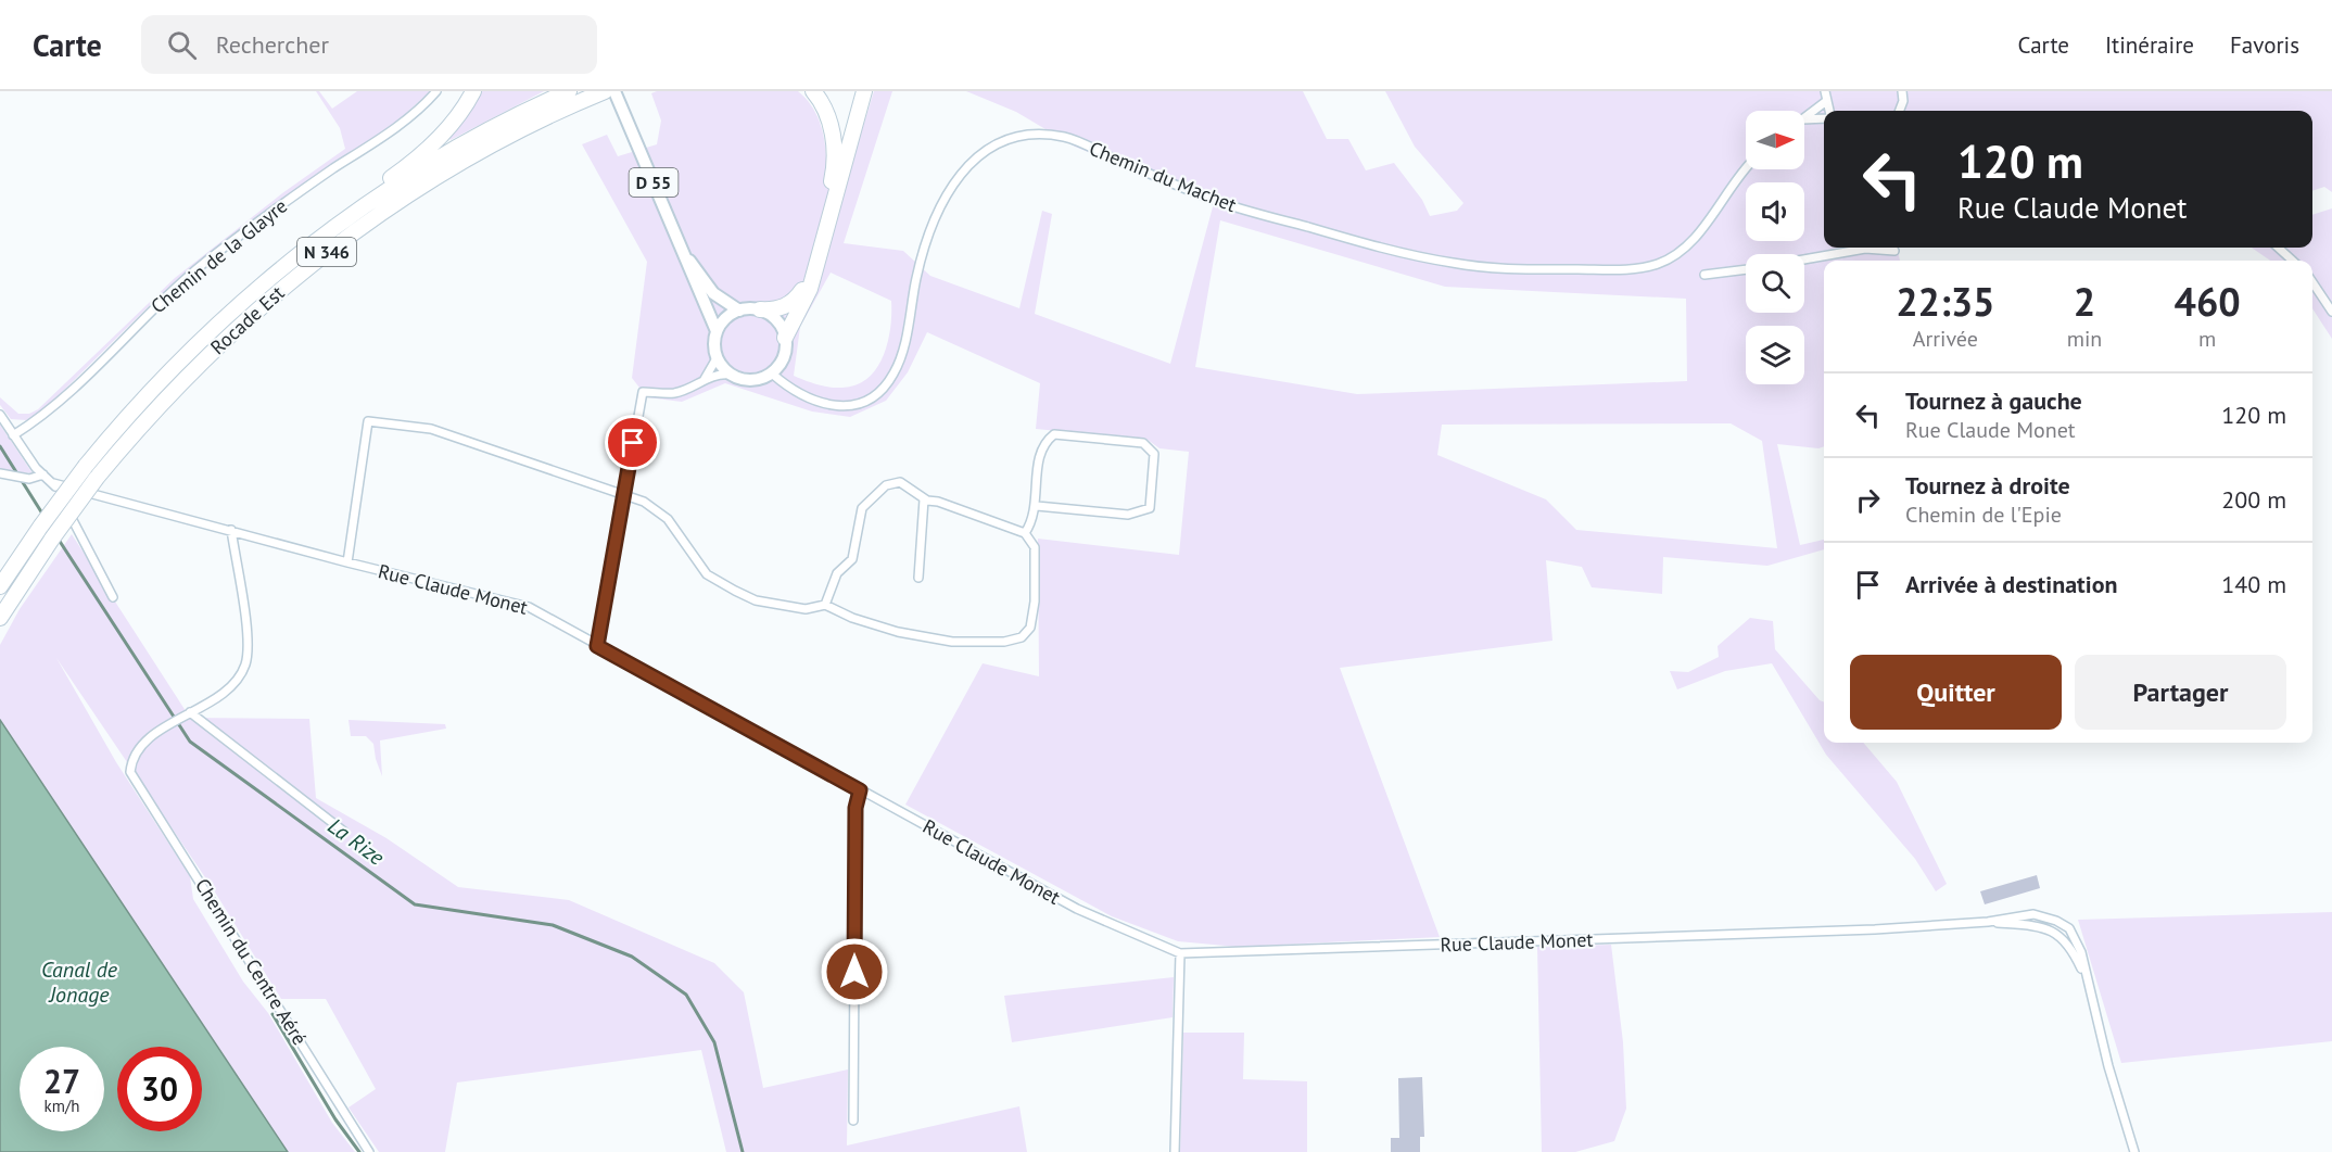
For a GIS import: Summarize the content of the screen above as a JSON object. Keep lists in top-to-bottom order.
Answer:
{
  "streets": {
    "highway": ["N 346", "Rocade Est"],
    "main road": ["D 55"],
    "street": [
      "Chemin du Machet",
      "Chemin de la Glayre",
      "Rue Claude Monet",
      "Chemin du Centre Aéré"
    ]
  },
  "crossings": [
    ["Chemin du Machet", "D 55"]
  ],
  "water": ["La Rize", "Canal de Jonage"],
  "north": "right",
  "page": {
    "header": "Carte",
    "search": "Rechercher",
    "nav": ["Carte", "Itinéraire", "Favoris"],
    "turn": ["120 m", "Rue Claude Monet"],
    "eta": [
      "22:35",
      "Arrivée",
      "2",
      "min",
      "460",
      "m"
    ],
    "list": [
      {
        "name": "Tournez à gauche",
        "note": "Rue Claude Monet",
        "value": "120 m"
      },
      {
        "name": "Tournez à droite",
        "note": "Chemin de l'Epie",
        "value": "200 m"
      },
      {
        "name": "Arrivée à destination",
        "value": "140 m"
      }
    ],
    "buttons": ["Quitter", "Partager"],
    "speed": "27 km/h",
    "limit": "30"
  }
}
